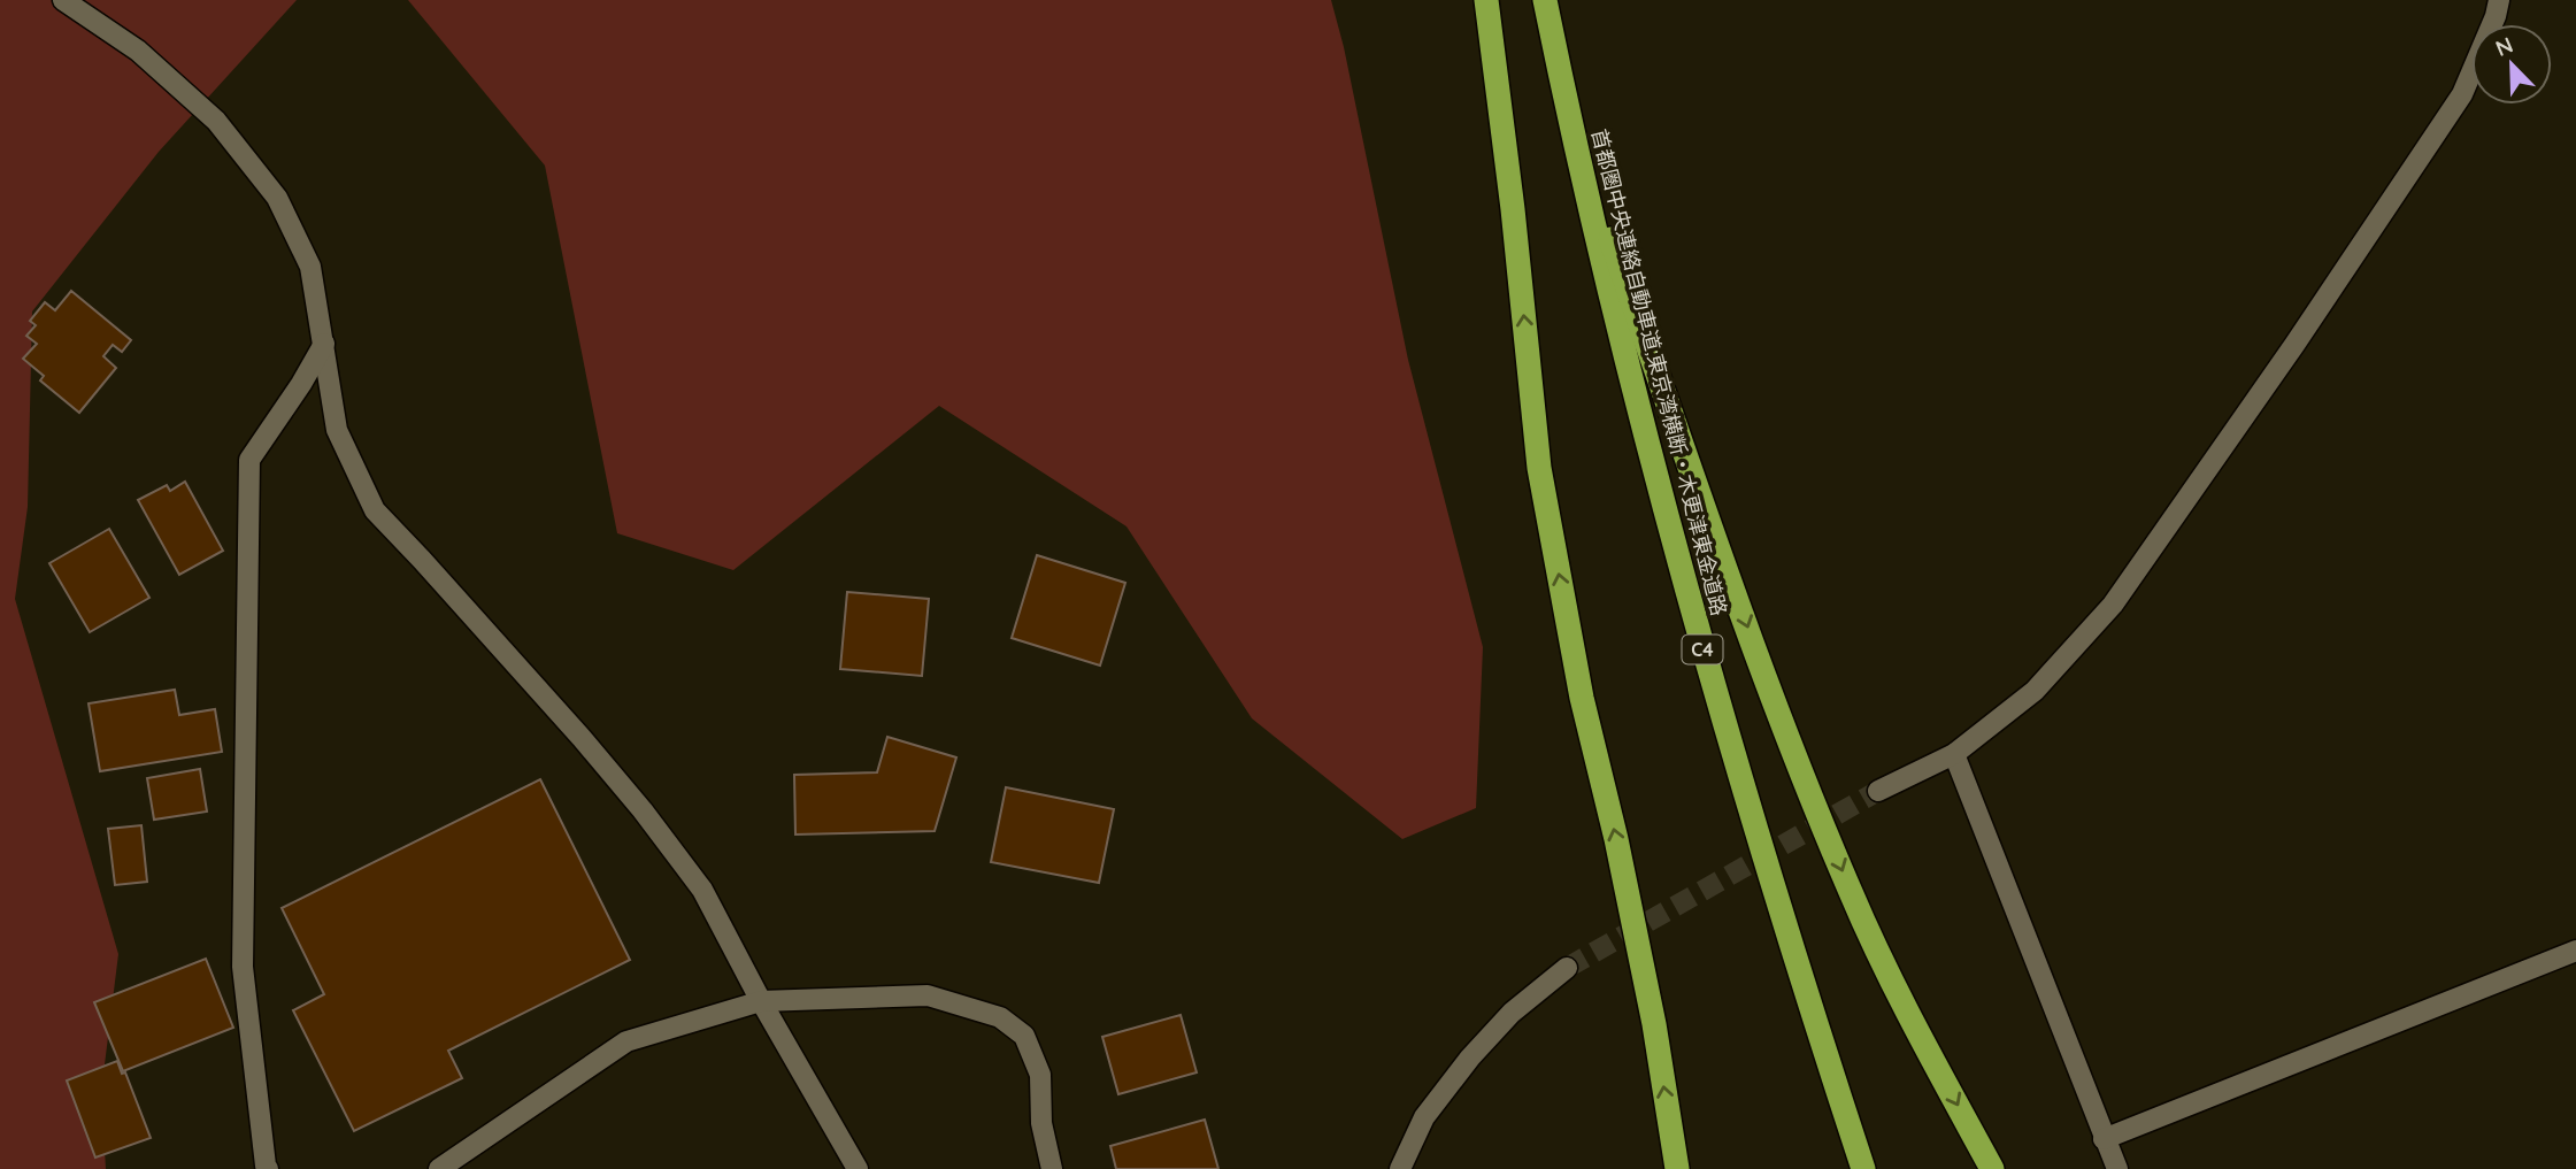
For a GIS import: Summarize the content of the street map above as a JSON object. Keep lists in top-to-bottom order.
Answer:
{
  "streets": {
    "highway": ["首都圏中央連絡自動車道;東京湾横断・木更津東金道路", "C4"]
  },
  "north": "top left"
}
